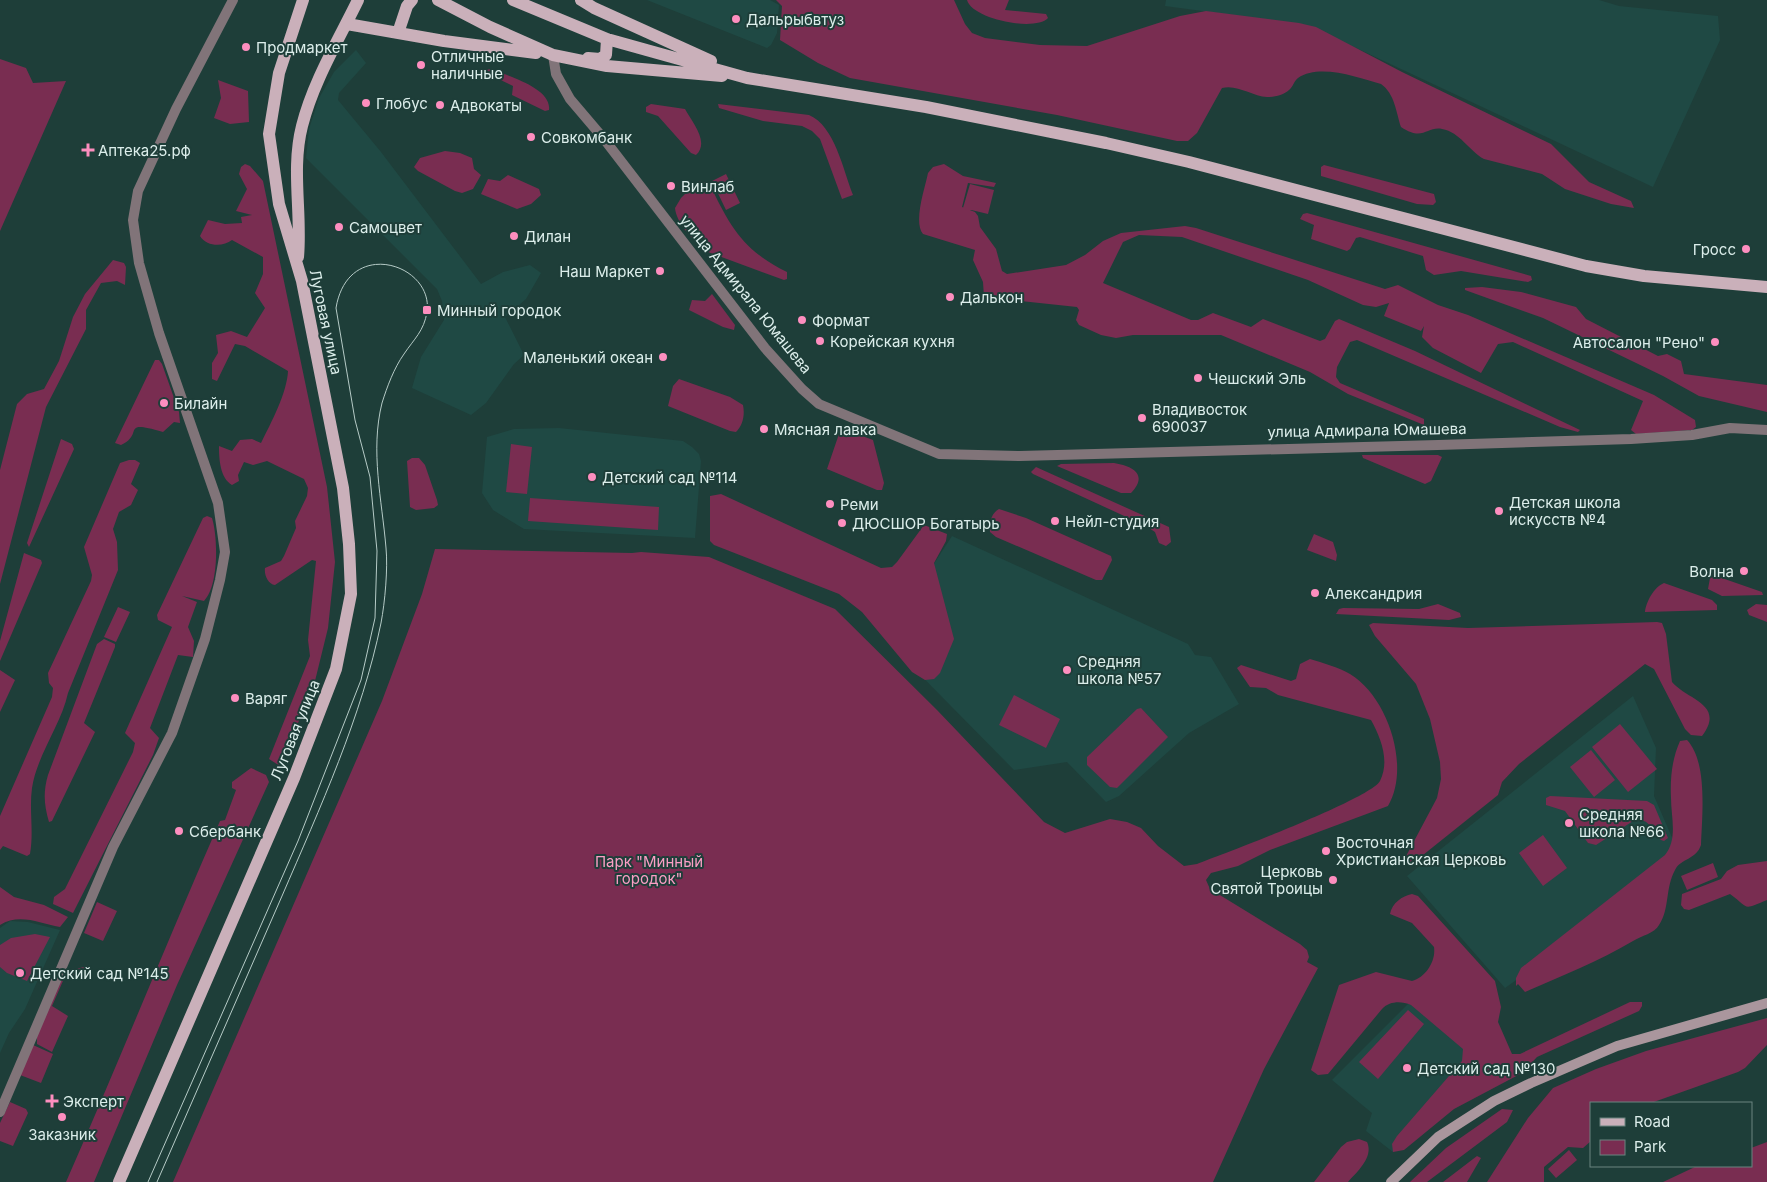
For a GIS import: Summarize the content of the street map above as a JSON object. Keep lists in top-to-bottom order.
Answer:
{
  "streets": {
    "main road": ["Луговая улица"],
    "street": ["улица Адмирала Юмашева"]
  },
  "parks": ["Парк \"Минный городок\""],
  "places": {
    "other": [
      "Дальрыбвтуз",
      "Продмаркет",
      "Отличные наличные",
      "Глобус",
      "Адвокаты",
      "Совкомбанк",
      "Винлаб",
      "Самоцвет",
      "Дилан",
      "Гросс",
      "Наш Маркет",
      "Далькон",
      "Формат",
      "Корейская кухня",
      "Автосалон \"Рено\"",
      "Маленький океан",
      "Чешский Эль",
      "Билайн",
      "Владивосток 690037",
      "Мясная лавка",
      "Детский сад №114",
      "Реми",
      "Детская школа искусств №4",
      "Нейл-студия",
      "ДЮСШОР Богатырь",
      "Волна",
      "Александрия",
      "Средняя школа №57",
      "Варяг",
      "Средняя школа №66",
      "Сбербанк",
      "Восточная Христианская Церковь",
      "Церковь Святой Троицы",
      "Детский сад №145",
      "Детский сад №130",
      "Заказник"
    ],
    "health": ["Аптека25.рф", "Эксперт"],
    "transit": ["Минный городок"]
  },
  "legend": ["Road", "Park"]
}
